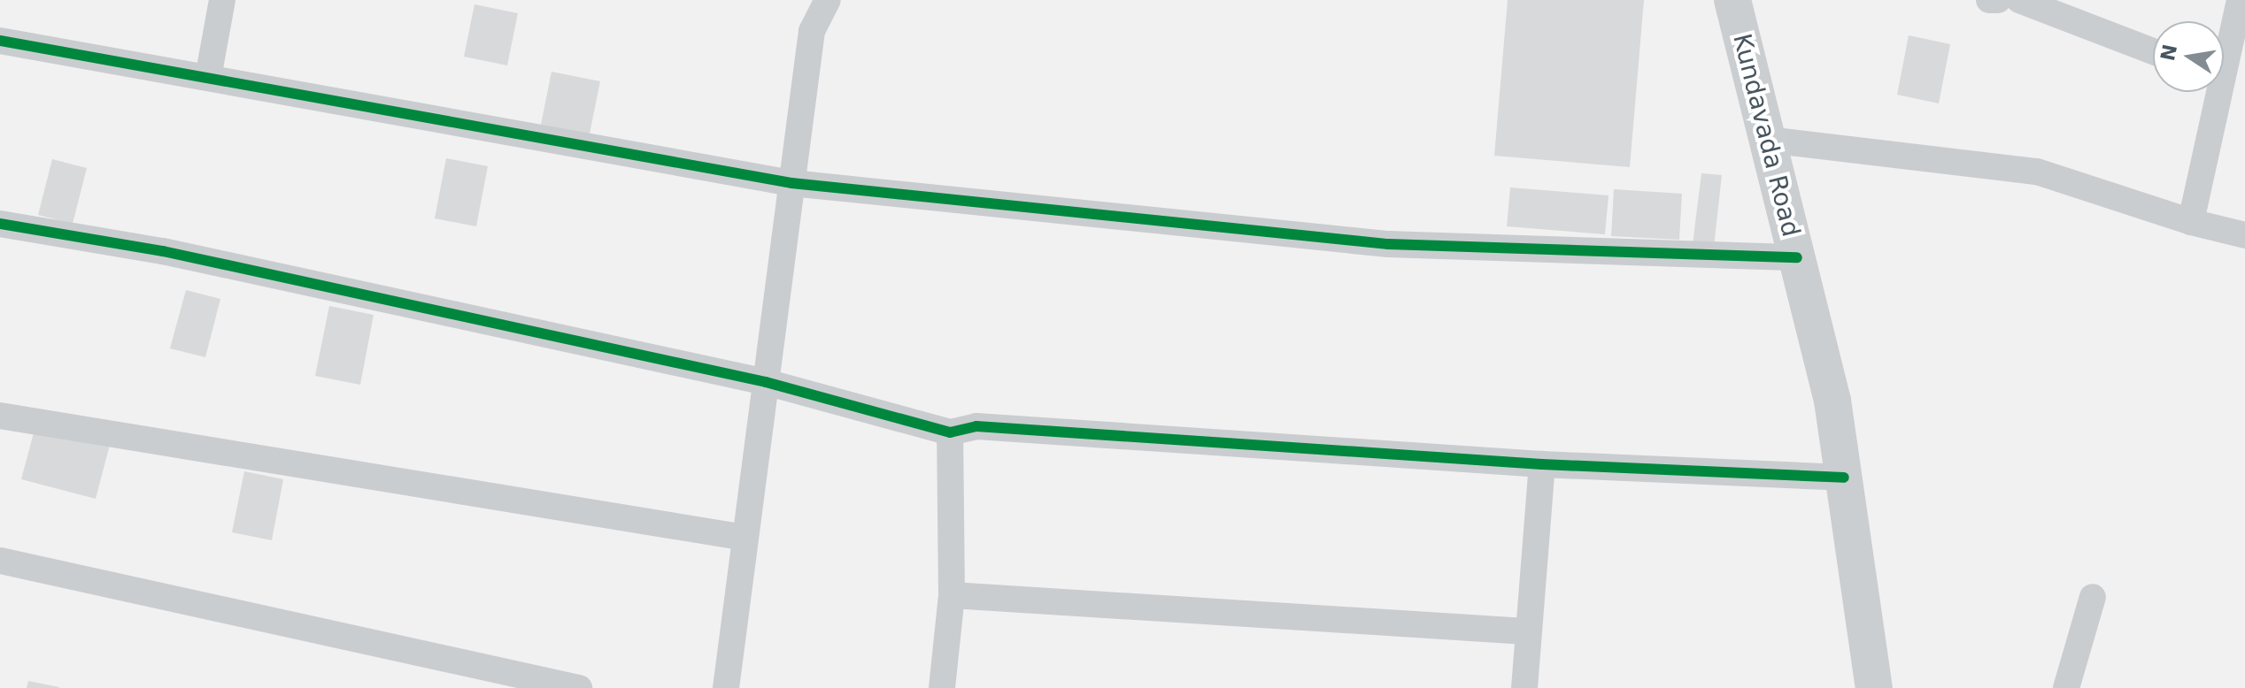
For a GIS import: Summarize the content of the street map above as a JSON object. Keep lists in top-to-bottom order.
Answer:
{
  "streets": {
    "street": ["Kundavada Road"]
  },
  "north": "left"
}
